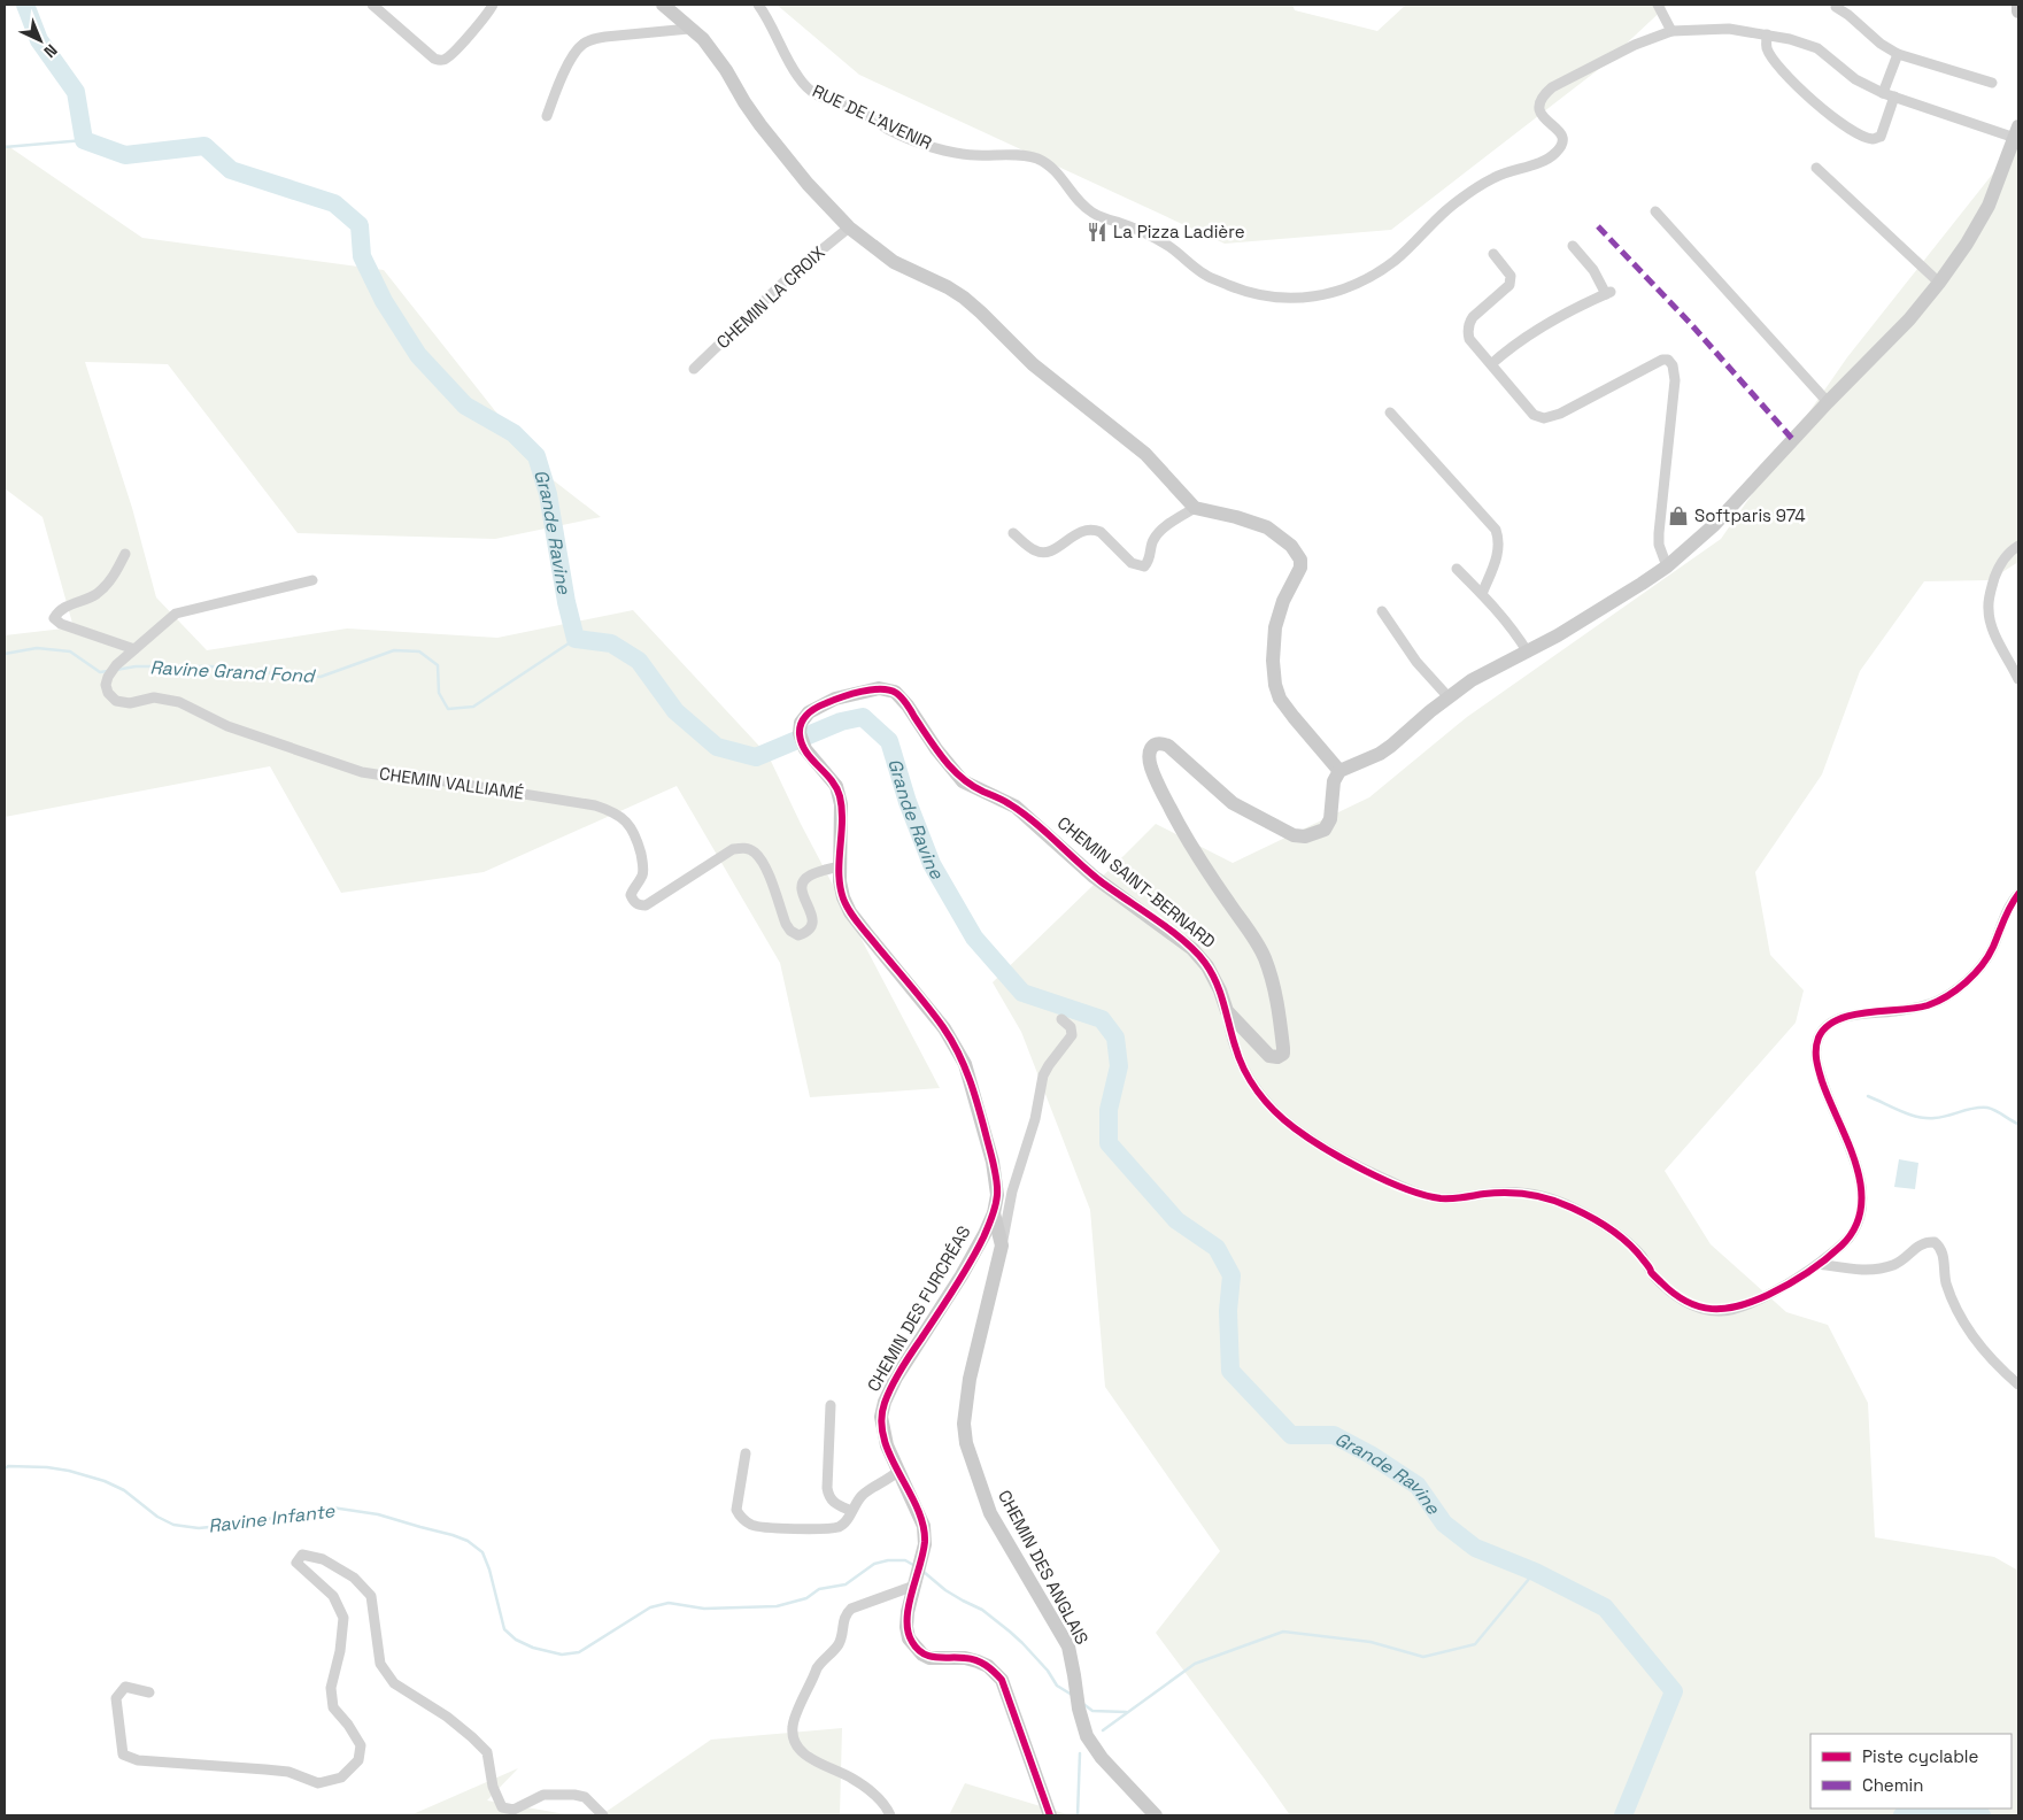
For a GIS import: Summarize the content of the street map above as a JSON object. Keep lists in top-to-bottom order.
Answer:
{
  "streets": {
    "street": [
      "RUE DE L'AVENIR",
      "CHEMIN LA CROIX",
      "CHEMIN VALLIAMÉ",
      "CHEMIN SAINT-BERNARD",
      "CHEMIN DES FURCRÉAS",
      "CHEMIN DES ANGLAIS"
    ]
  },
  "crossings": [
    ["CHEMIN VALLIAMÉ", "CHEMIN DES FURCRÉAS"],
    ["CHEMIN SAINT-BERNARD", "CHEMIN DES FURCRÉAS"],
    ["CHEMIN DES FURCRÉAS", "CHEMIN DES ANGLAIS"]
  ],
  "water": ["Grande Ravine", "Ravine Grand Fond", "Ravine Infante"],
  "places": {
    "restaurant": ["La Pizza Ladière"],
    "shop": ["Softparis 974"]
  },
  "legend": ["Piste cyclable", "Chemin"],
  "north": "bottom right"
}
